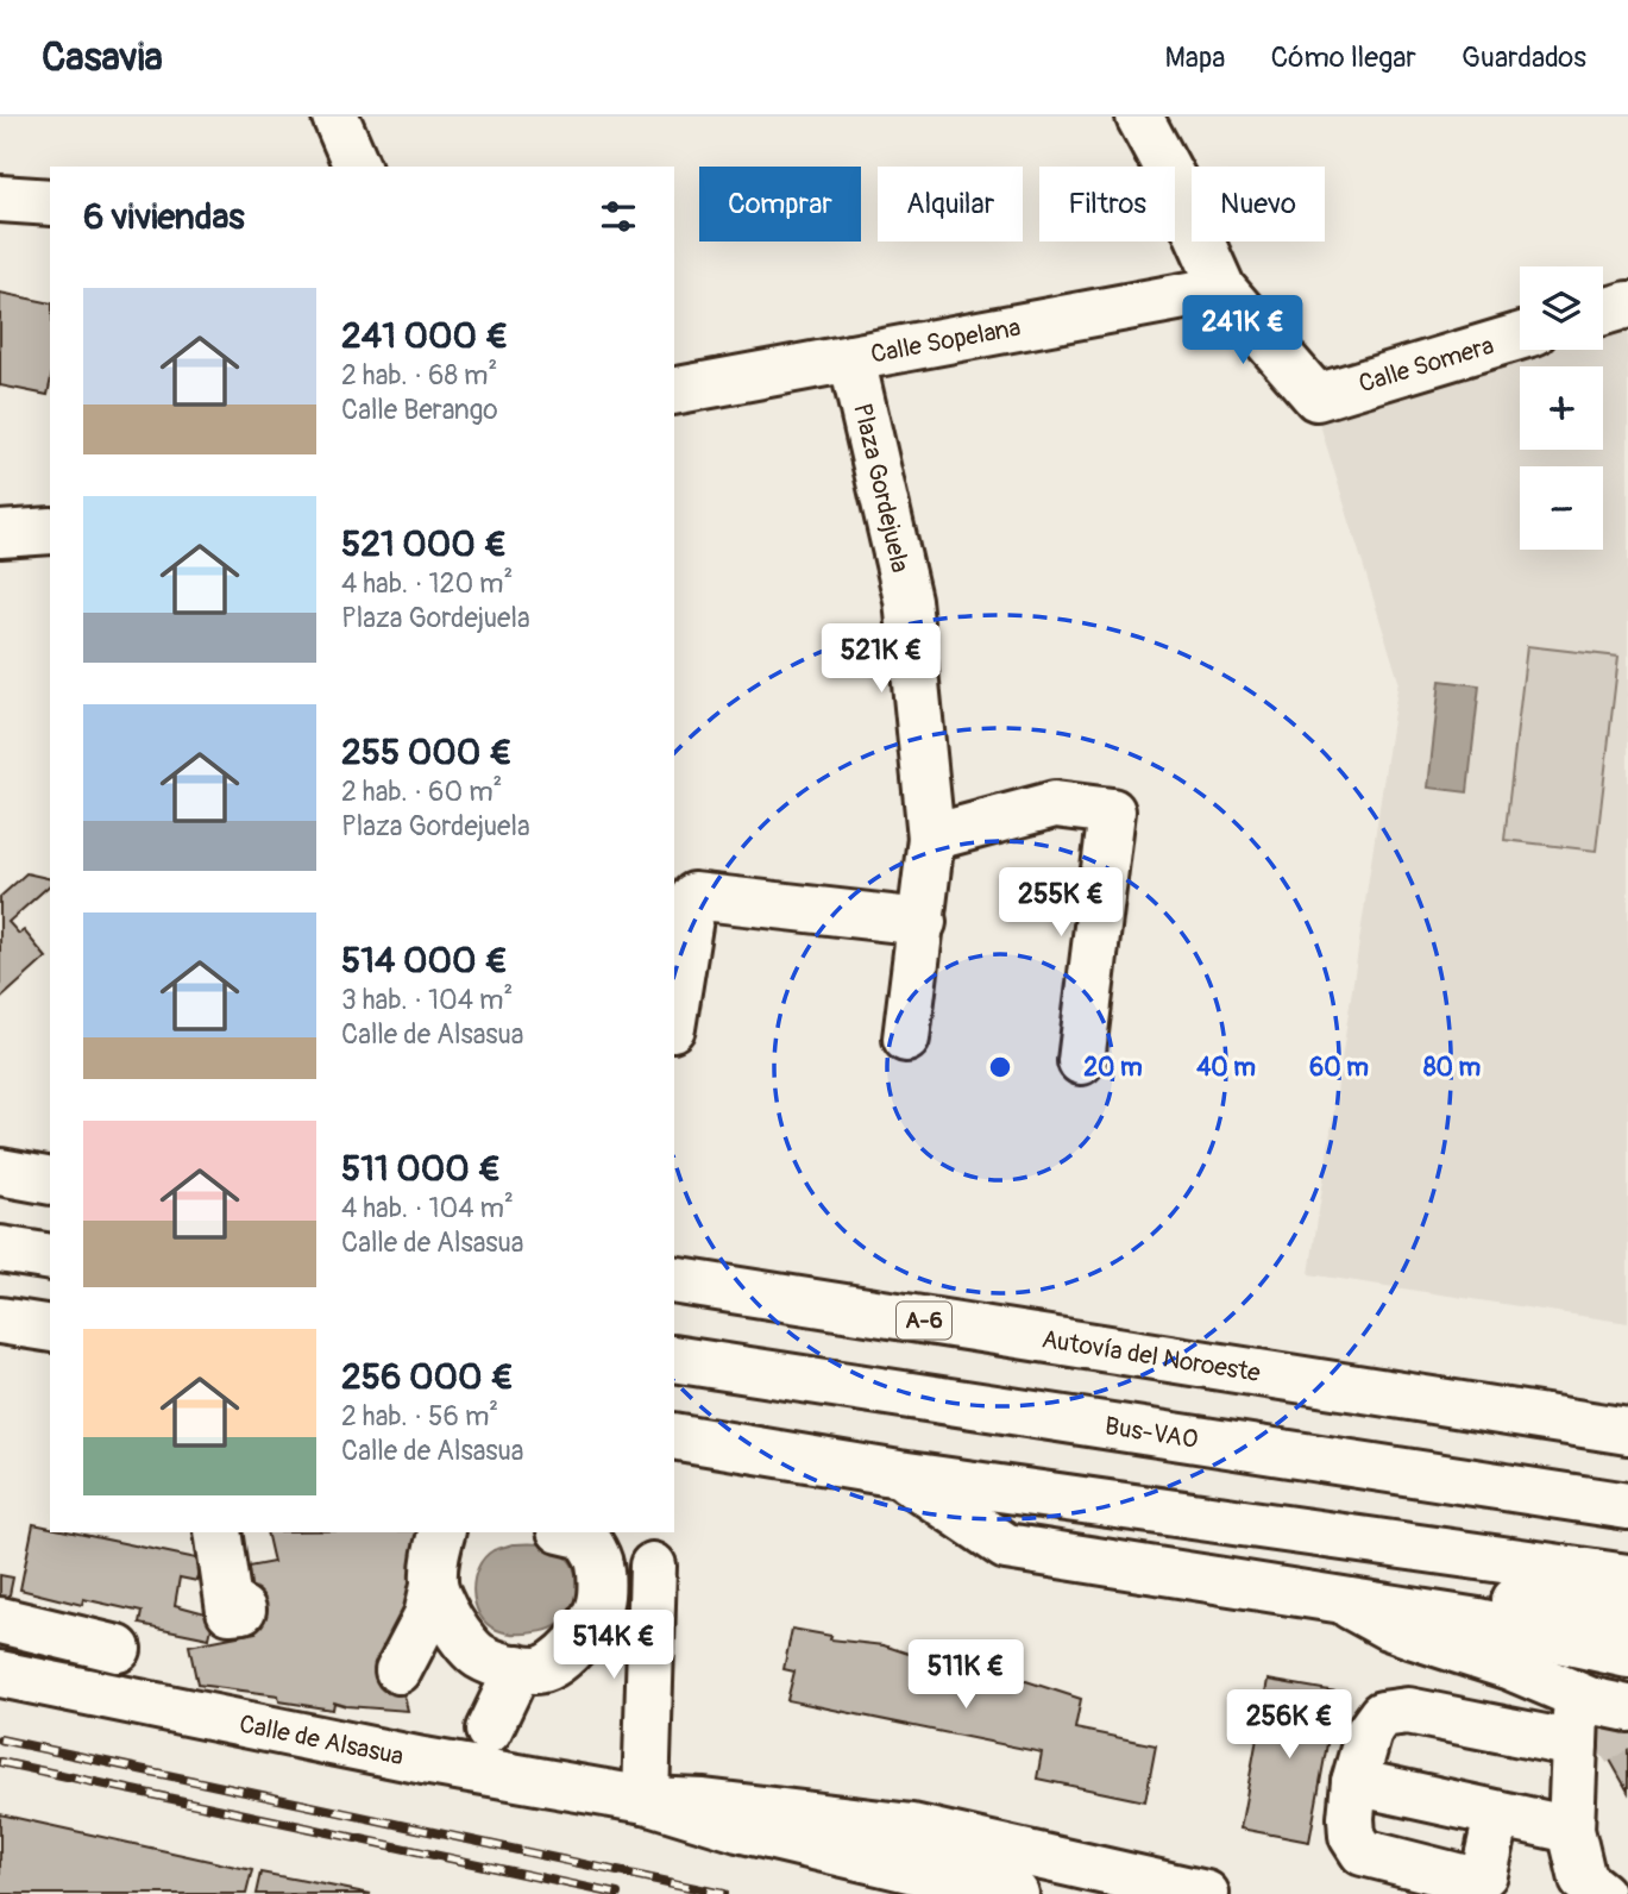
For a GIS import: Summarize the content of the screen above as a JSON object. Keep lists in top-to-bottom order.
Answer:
{
  "streets": {
    "main road": [
      "Calle Sopelana",
      "Calle Somera",
      "Plaza Gordejuela",
      "A-6",
      "Autovía del Noroeste",
      "Bus-VAO",
      "Calle de Alsasua"
    ]
  },
  "crossings": [
    ["Calle Sopelana", "Calle Somera"],
    ["Calle Sopelana", "Plaza Gordejuela"]
  ],
  "page": {
    "header": "Casavia",
    "nav": ["Mapa", "Cómo llegar", "Guardados"],
    "chip": [
      "Comprar",
      "Alquilar",
      "Filtros",
      "Nuevo"
    ],
    "heading": "6 viviendas",
    "map_buttons": ["+", "−"],
    "list": [
      {
        "name": "241 000 €",
        "note": "2 hab. · 68 m² · Calle Berango"
      },
      {
        "name": "521 000 €",
        "note": "4 hab. · 120 m² · Plaza Gordejuela"
      },
      {
        "name": "255 000 €",
        "note": "2 hab. · 60 m² · Plaza Gordejuela"
      },
      {
        "name": "514 000 €",
        "note": "3 hab. · 104 m² · Calle de Alsasua"
      },
      {
        "name": "511 000 €",
        "note": "4 hab. · 104 m² · Calle de Alsasua"
      },
      {
        "name": "256 000 €",
        "note": "2 hab. · 56 m² · Calle de Alsasua"
      }
    ],
    "price": [
      "241K €",
      "521K €",
      "255K €",
      "514K €",
      "511K €",
      "256K €"
    ]
  },
  "rings": [
    "20 m",
    "40 m",
    "60 m",
    "80 m"
  ]
}
